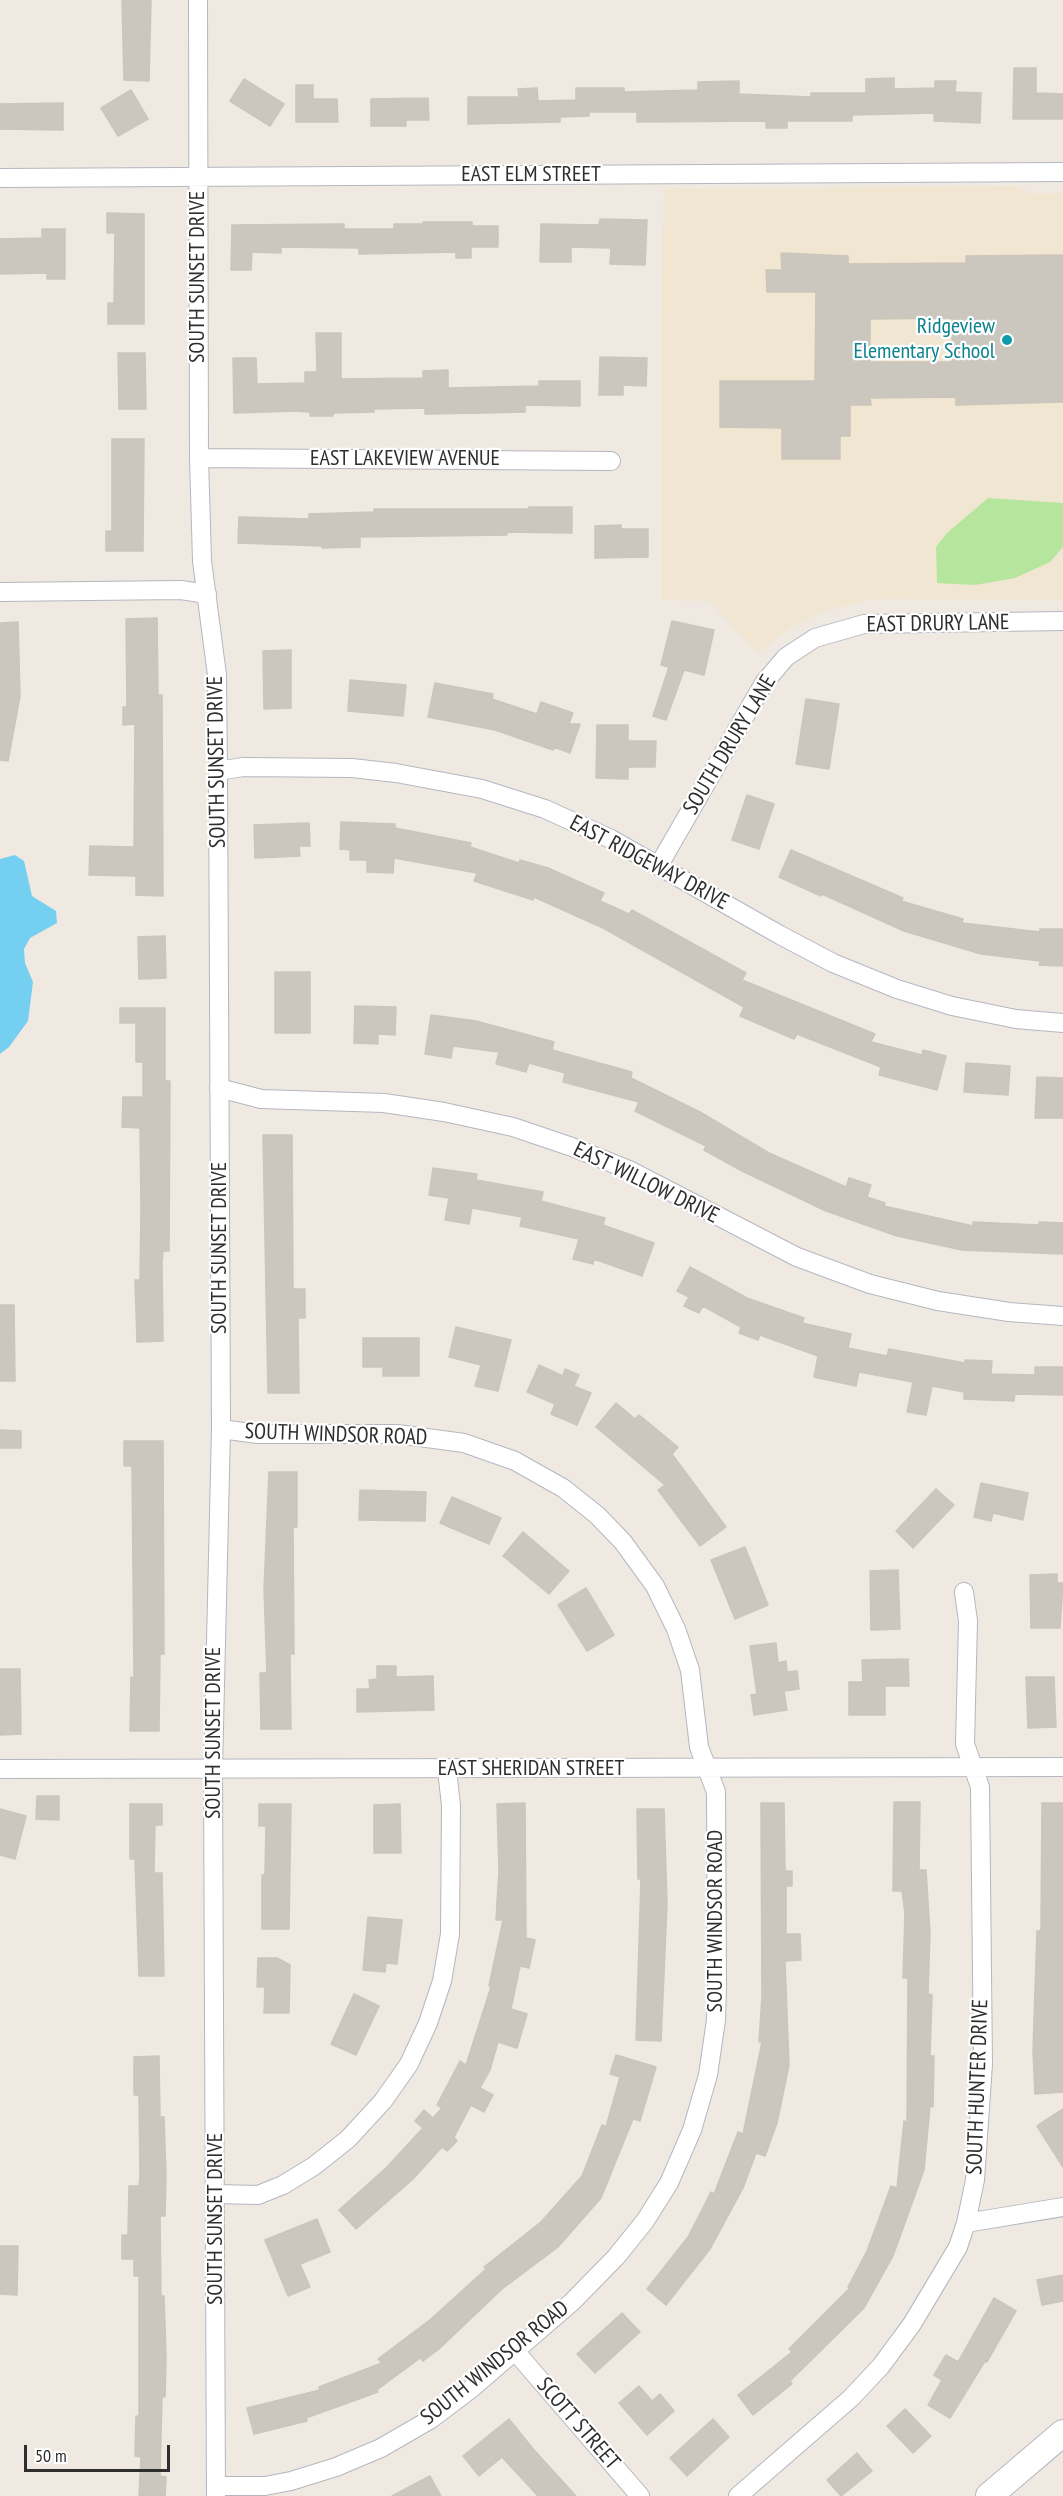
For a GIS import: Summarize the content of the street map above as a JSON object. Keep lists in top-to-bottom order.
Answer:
{
  "streets": {
    "street": [
      "EAST ELM STREET",
      "SOUTH SUNSET DRIVE",
      "EAST LAKEVIEW AVENUE",
      "EAST DRURY LANE",
      "SOUTH DRURY LANE",
      "EAST RIDGEWAY DRIVE",
      "EAST WILLOW DRIVE",
      "SOUTH WINDSOR ROAD",
      "EAST SHERIDAN STREET",
      "SOUTH HUNTER DRIVE",
      "SCOTT STREET"
    ]
  },
  "crossings": [
    ["EAST ELM STREET", "SOUTH SUNSET DRIVE"],
    ["SOUTH SUNSET DRIVE", "EAST LAKEVIEW AVENUE"],
    ["SOUTH SUNSET DRIVE", "EAST RIDGEWAY DRIVE"],
    ["SOUTH SUNSET DRIVE", "EAST WILLOW DRIVE"],
    ["SOUTH SUNSET DRIVE", "SOUTH WINDSOR ROAD"],
    ["SOUTH SUNSET DRIVE", "EAST SHERIDAN STREET"],
    ["EAST DRURY LANE", "SOUTH DRURY LANE"],
    ["SOUTH DRURY LANE", "EAST RIDGEWAY DRIVE"],
    ["SOUTH WINDSOR ROAD", "EAST SHERIDAN STREET"],
    ["SOUTH WINDSOR ROAD", "SCOTT STREET"],
    ["EAST SHERIDAN STREET", "SOUTH HUNTER DRIVE"]
  ],
  "places": ["Ridgeview Elementary School"],
  "scale_bar": "50 m"
}
